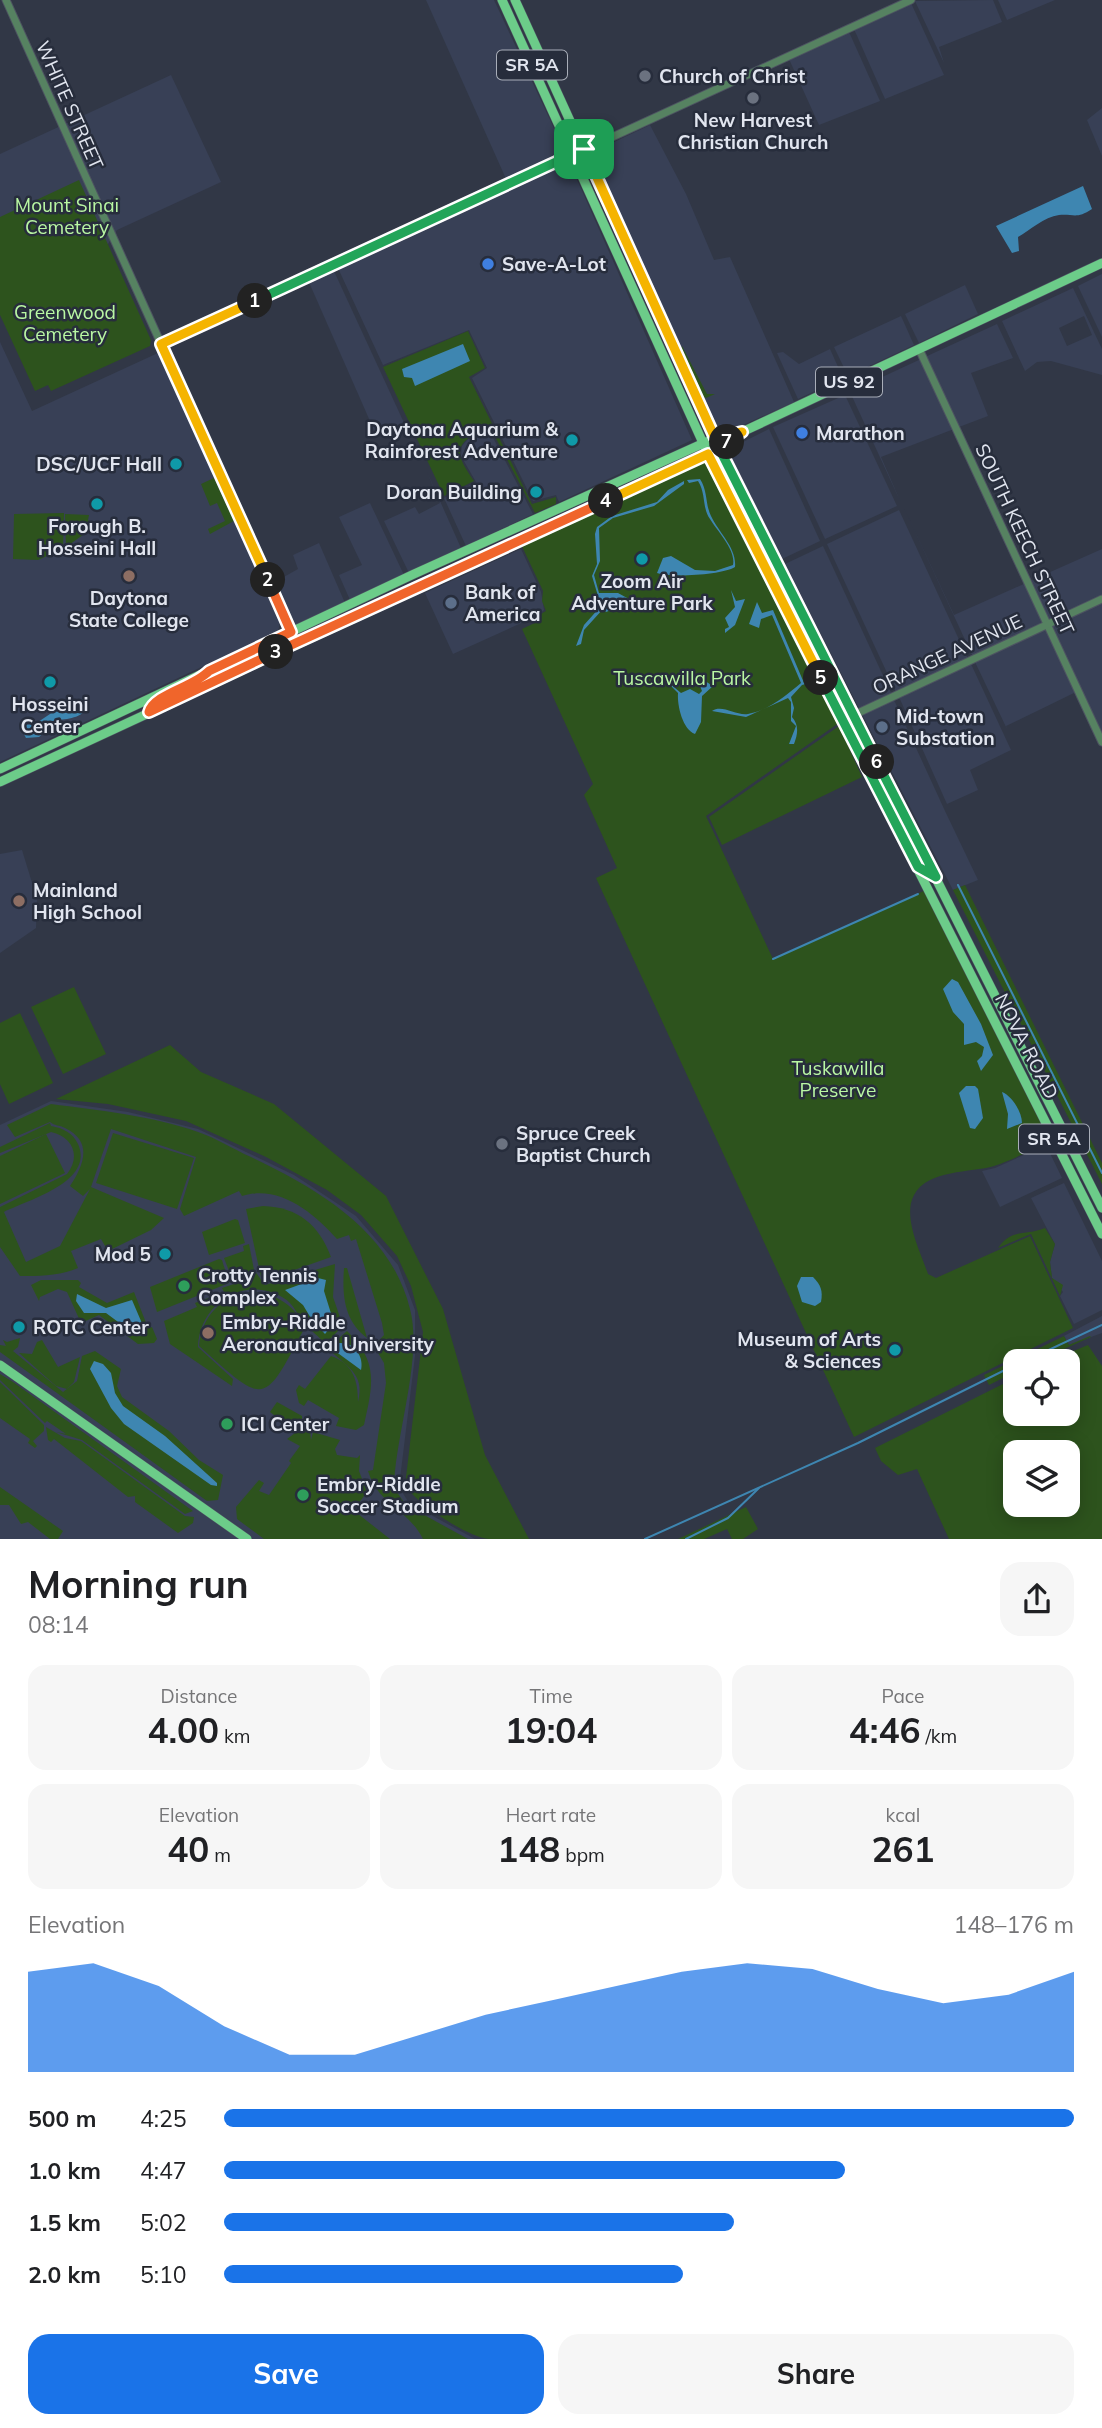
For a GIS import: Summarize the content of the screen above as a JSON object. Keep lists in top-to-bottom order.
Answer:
{
  "streets": {
    "main road": ["SR 5A", "US 92", "NOVA ROAD"],
    "street": ["WHITE STREET", "SOUTH KEECH STREET", "ORANGE AVENUE"]
  },
  "crossings": [
    ["SR 5A", "US 92"],
    ["SR 5A", "ORANGE AVENUE"],
    ["SR 5A", "NOVA ROAD"],
    ["WHITE STREET", "US 92"],
    ["US 92", "SOUTH KEECH STREET"],
    ["SOUTH KEECH STREET", "ORANGE AVENUE"]
  ],
  "parks": [
    "Mount Sinai Cemetery",
    "Greenwood Cemetery",
    "Tuscawilla Park",
    "Tuskawilla Preserve"
  ],
  "places": [
    "Church of Christ",
    "New Harvest Christian Church",
    "Save-A-Lot",
    "Marathon",
    "Daytona Aquarium & Rainforest Adventure",
    "DSC/UCF Hall",
    "Doran Building",
    "Forough B. Hosseini Hall",
    "Zoom Air Adventure Park",
    "Daytona State College",
    "Bank of America",
    "Hosseini Center",
    "Mid-town Substation",
    "Mainland High School",
    "Spruce Creek Baptist Church",
    "Mod 5",
    "Crotty Tennis Complex",
    "ROTC Center",
    "Embry-Riddle Aeronautical University",
    "Museum of Arts & Sciences",
    "ICI Center",
    "Embry-Riddle Soccer Stadium"
  ],
  "page": {
    "pins": [
      "1",
      "7",
      "4",
      "2",
      "3",
      "5",
      "6"
    ],
    "heading": ["Morning run", "08:14"],
    "stats": [
      ["Distance", "4.00 km"],
      ["Time", "19:04"],
      ["Pace", "4:46 /km"],
      ["Elevation", "40 m"],
      ["Heart rate", "148 bpm"],
      ["kcal", "261"]
    ],
    "chart": ["Elevation", "148–176 m"],
    "list": [
      {
        "name": "500 m",
        "note": "4:25"
      },
      {
        "name": "1.0 km",
        "note": "4:47"
      },
      {
        "name": "1.5 km",
        "note": "5:02"
      },
      {
        "name": "2.0 km",
        "note": "5:10"
      }
    ],
    "buttons": ["Save", "Share"]
  }
}
